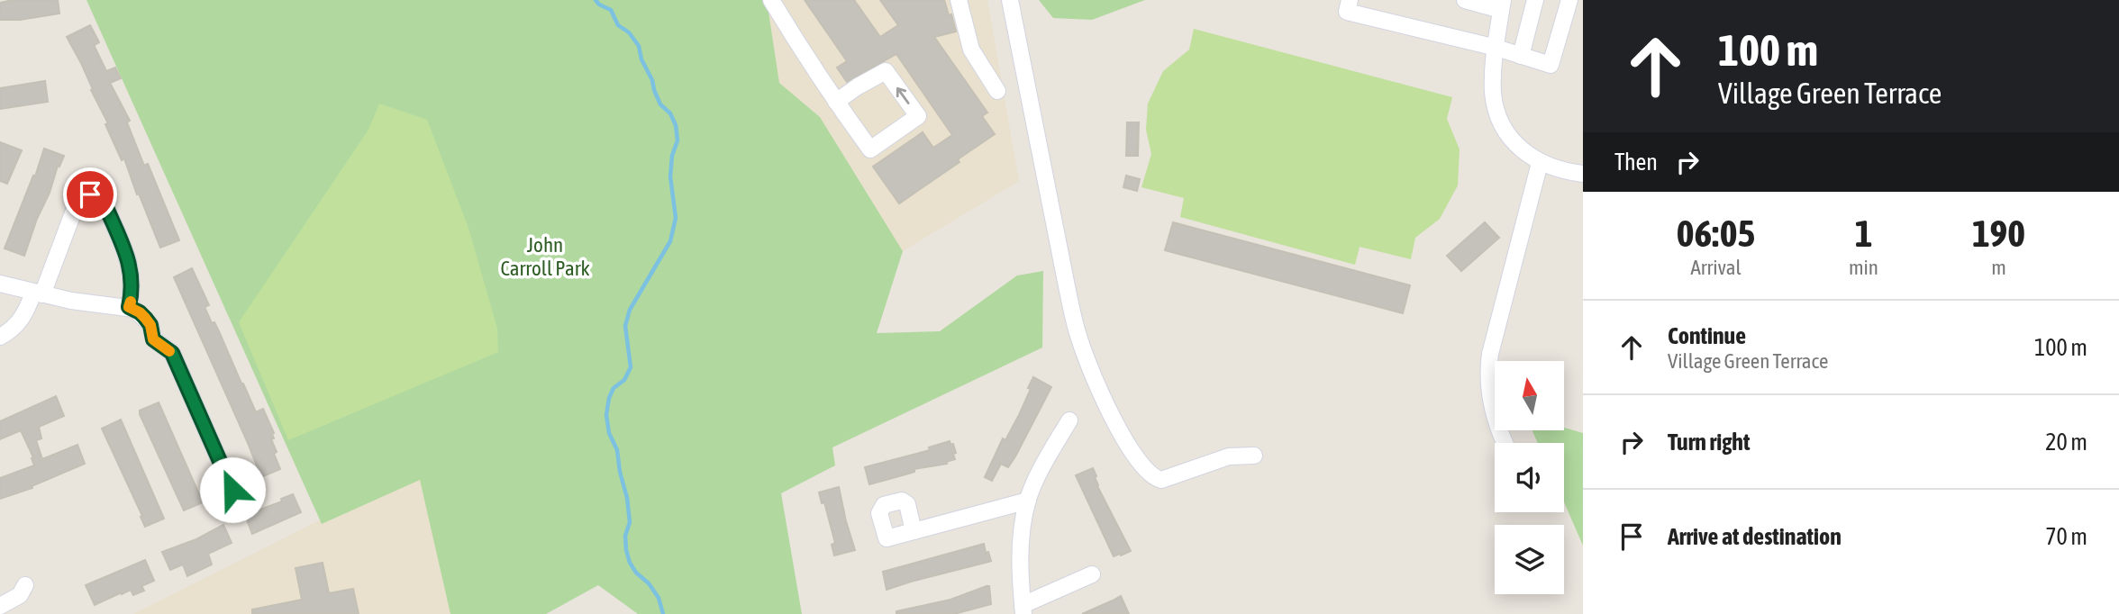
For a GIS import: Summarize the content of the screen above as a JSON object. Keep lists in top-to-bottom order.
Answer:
{
  "parks": ["John Carroll Park"],
  "north": "top",
  "page": {
    "turn": ["100 m", "Village Green Terrace"],
    "then": "Then",
    "eta": [
      "06:05",
      "Arrival",
      "1",
      "min",
      "190",
      "m"
    ],
    "list": [
      {
        "name": "Continue",
        "note": "Village Green Terrace",
        "value": "100 m"
      },
      {
        "name": "Turn right",
        "value": "20 m"
      },
      {
        "name": "Arrive at destination",
        "value": "70 m"
      }
    ]
  }
}
